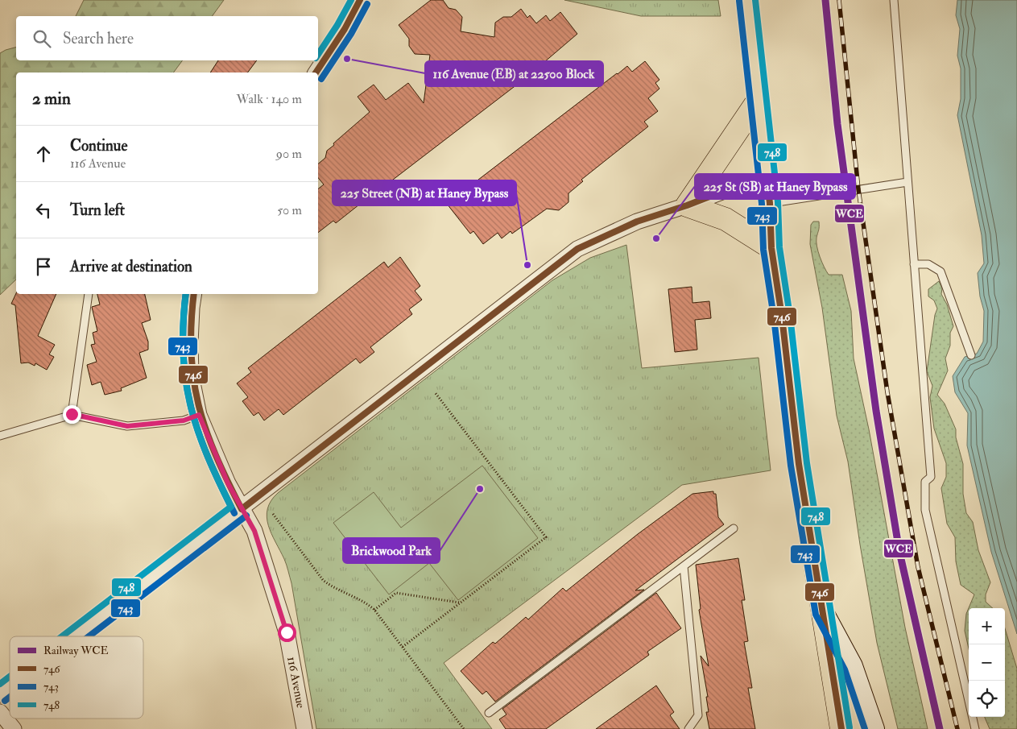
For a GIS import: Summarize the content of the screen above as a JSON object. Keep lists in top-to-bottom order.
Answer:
{
  "streets": {
    "street": ["116 Avenue"]
  },
  "places": [
    "116 Avenue (EB) at 22500 Block",
    "225 St (SB) at Haney Bypass",
    "225 Street (NB) at Haney Bypass",
    "Brickwood Park"
  ],
  "lines": [
    "rail line WCE",
    "transit line 746",
    "transit line 748",
    "transit line 743"
  ],
  "legend": [
    "Railway WCE",
    "746",
    "743",
    "748"
  ],
  "page": {
    "search": "Search here",
    "heading": ["2 min", "Walk · 140 m"],
    "list": [
      ["Continue", "116 Avenue", "90 m"],
      ["Turn left", "50 m"],
      "Arrive at destination"
    ],
    "map_buttons": ["+", "−"]
  }
}
